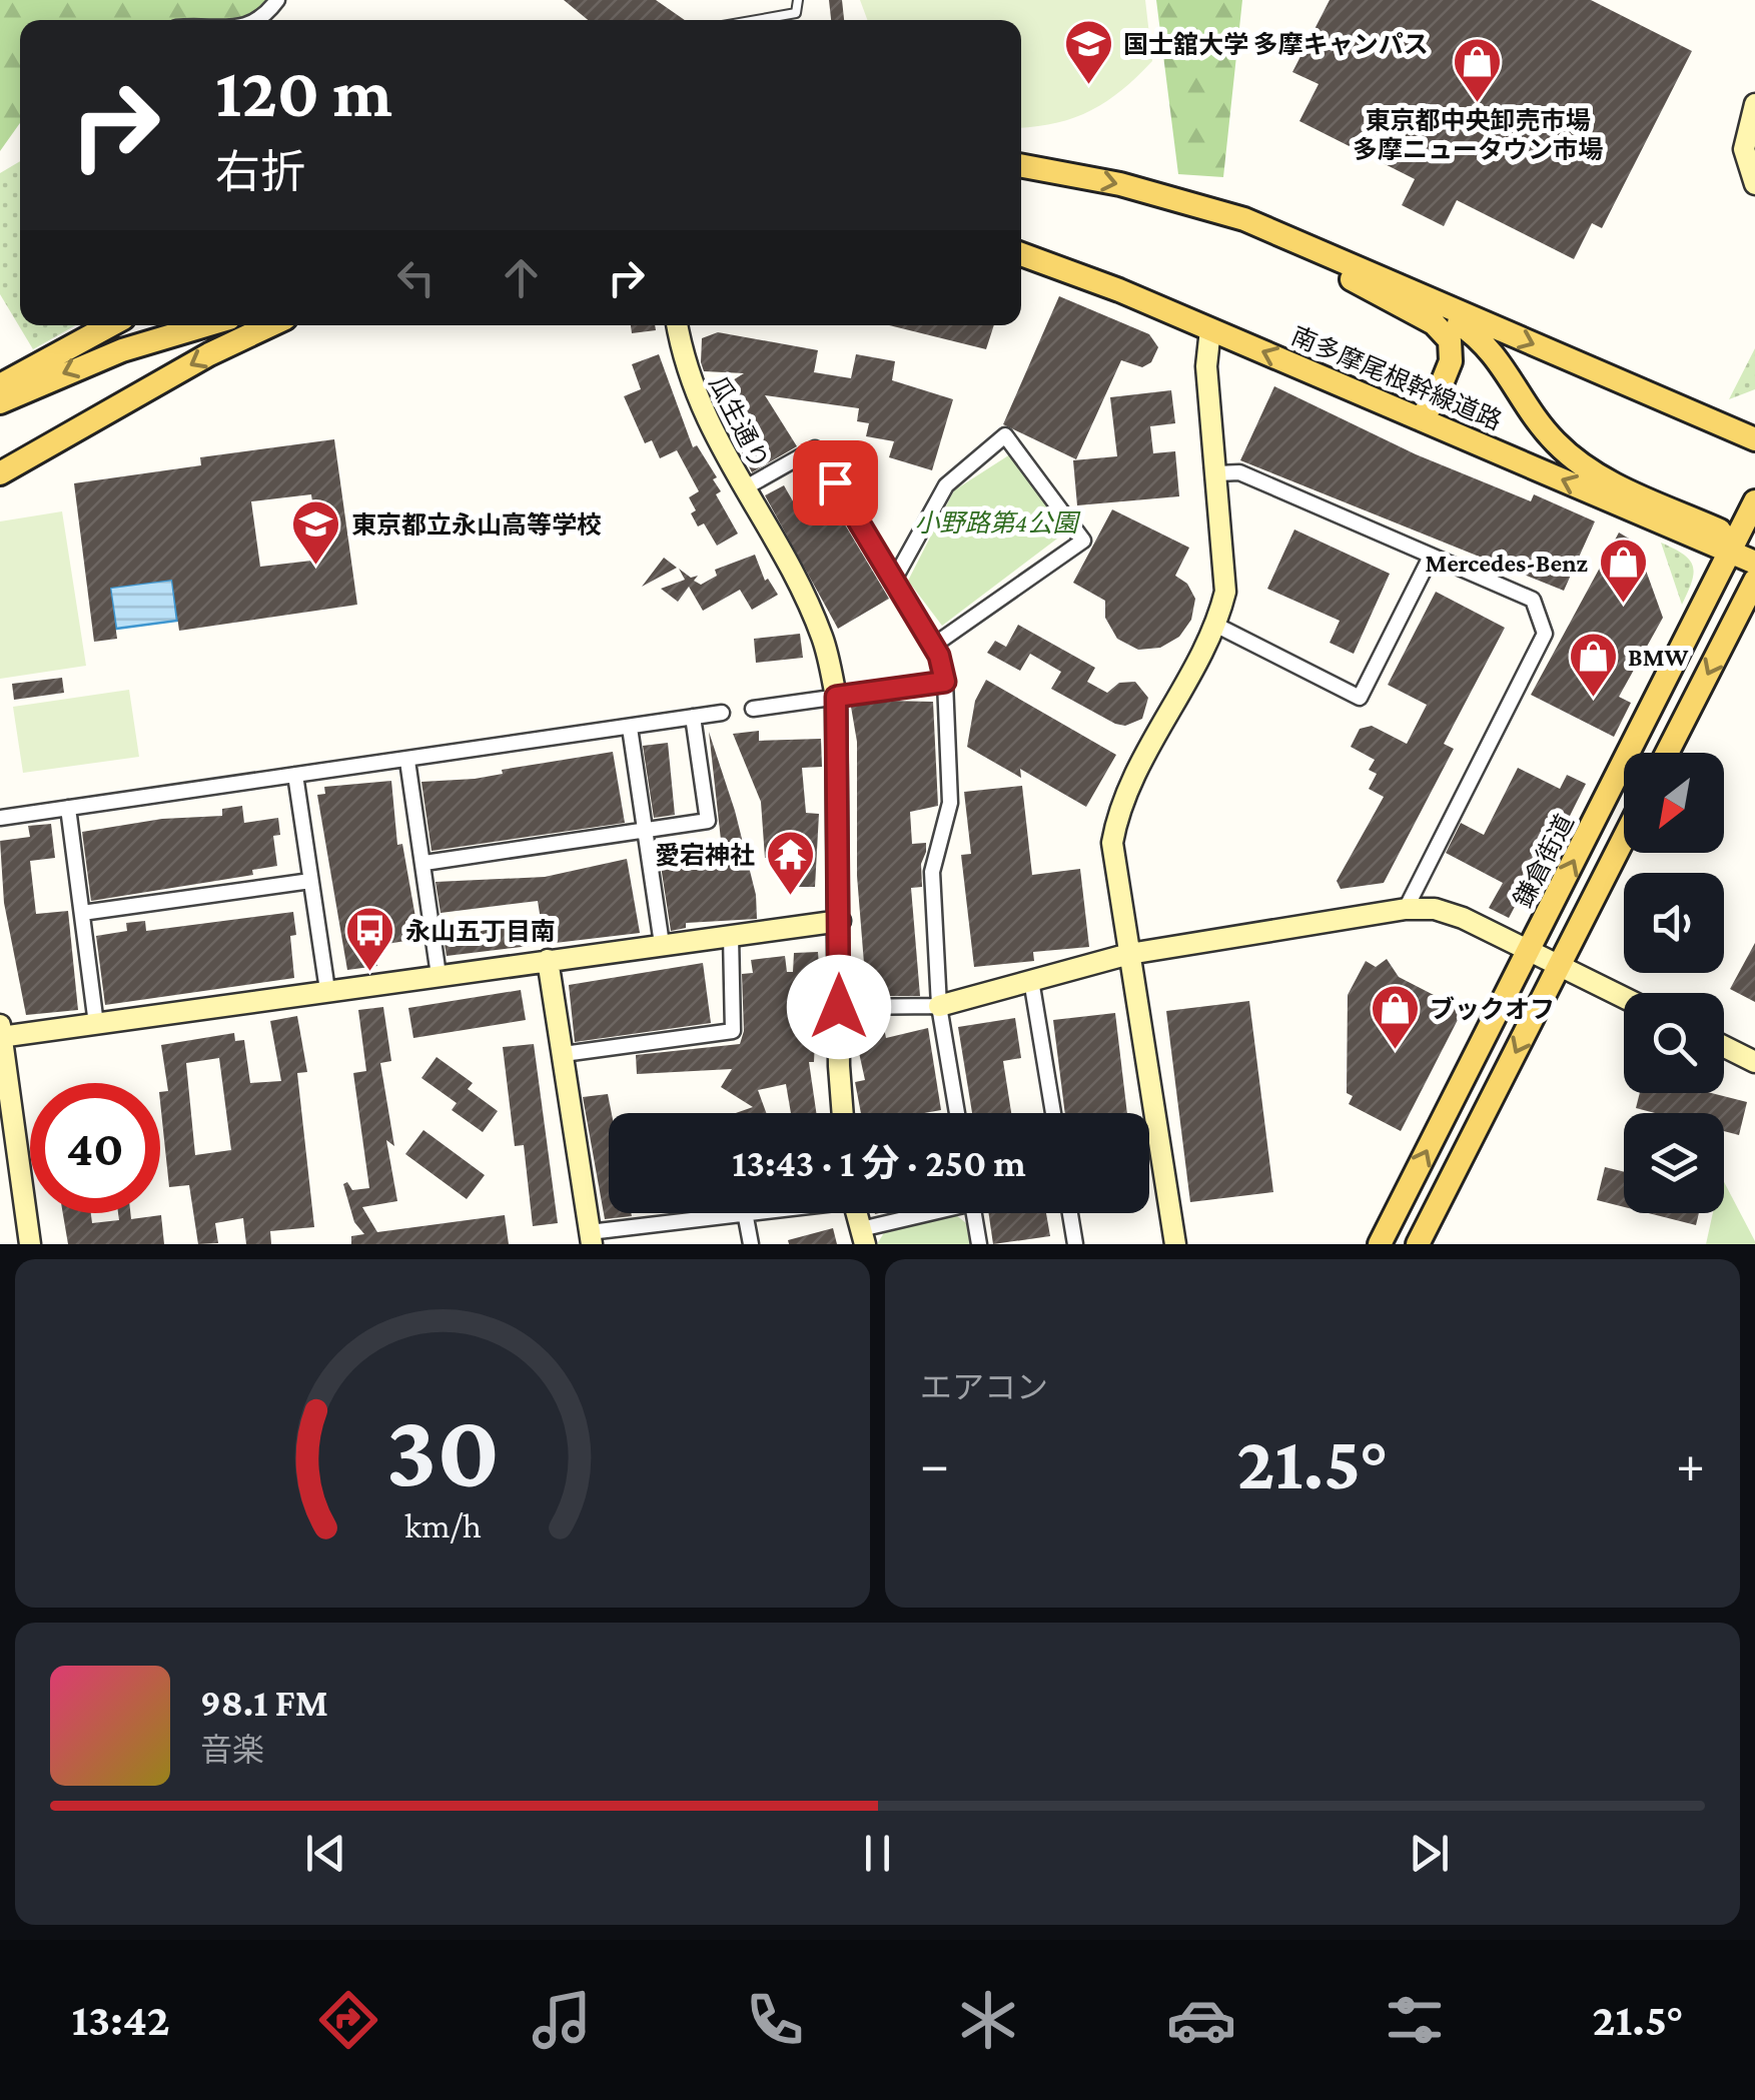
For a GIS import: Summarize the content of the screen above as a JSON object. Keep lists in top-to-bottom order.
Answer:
{
  "streets": {
    "main road": ["南多摩尾根幹線道路", "鎌倉街道"],
    "street": ["瓜生通り"]
  },
  "crossings": [
    ["南多摩尾根幹線道路", "鎌倉街道"]
  ],
  "parks": ["小野路第4公園"],
  "places": {
    "school or university": ["国士舘大学 多摩キャンパス", "東京都立永山高等学校"],
    "shop": [
      "東京都中央卸売市場 多摩ニュータウン市場",
      "Mercedes-Benz",
      "BMW",
      "ブックオフ"
    ],
    "temple": ["愛宕神社"],
    "bus stop": ["永山五丁目南"]
  },
  "north": "bottom left",
  "page": {
    "turn": ["120 m", "右折"],
    "limit": "40",
    "trip": "13:43 · 1 分 · 250 m",
    "tile": "エアコン",
    "heat": ["−", "21.5°", "+"],
    "song": ["98.1 FM", "音楽"],
    "tabs": ["13:42", "21.5°"],
    "gauge": ["30", "km/h"]
  }
}
